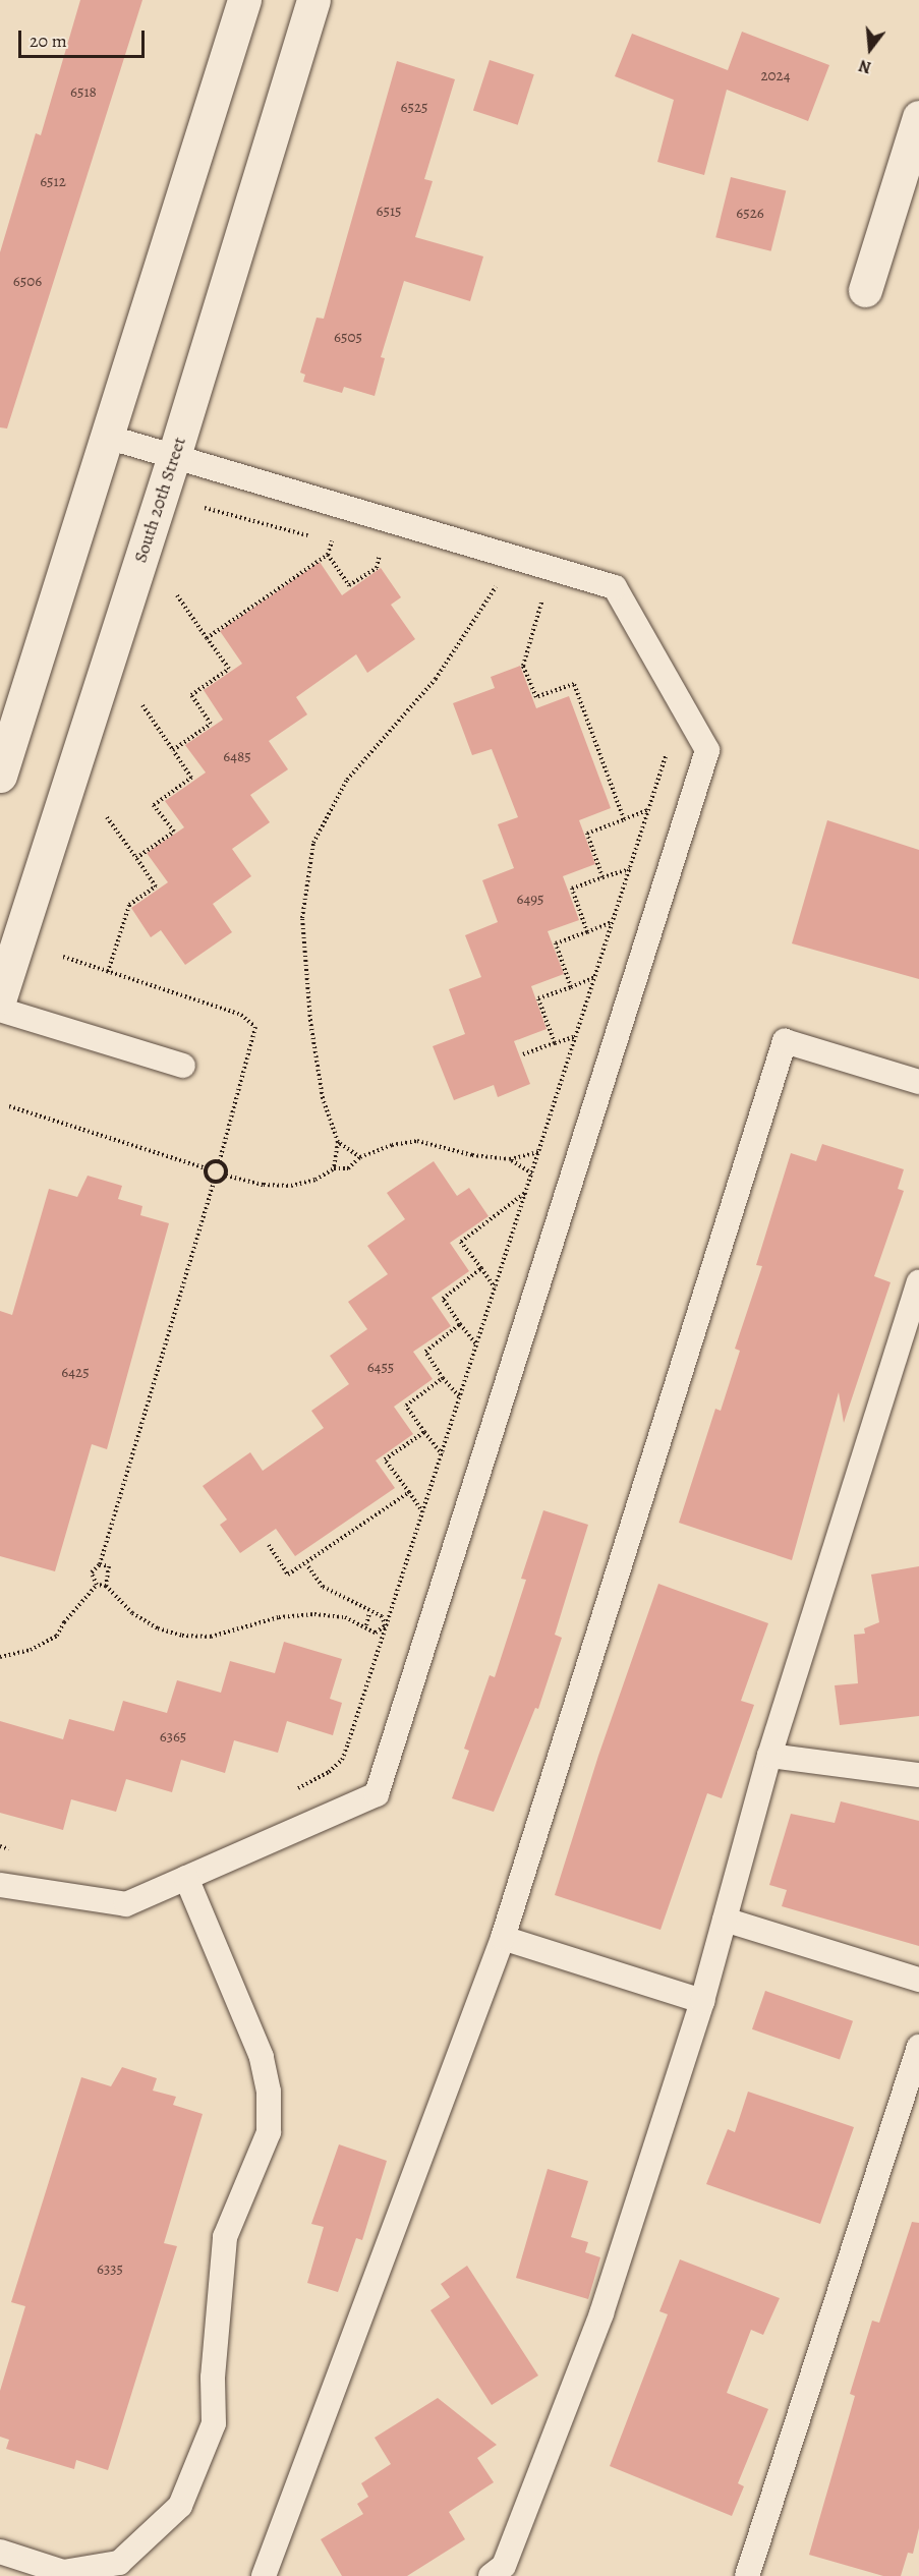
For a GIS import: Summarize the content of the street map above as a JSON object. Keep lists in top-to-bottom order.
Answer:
{
  "streets": {
    "street": ["South 20th Street"]
  },
  "house_numbers": [
    "2024",
    "6518",
    "6525",
    "6512",
    "6515",
    "6526",
    "6506",
    "6505",
    "6485",
    "6495",
    "6455",
    "6425",
    "6365",
    "6335"
  ],
  "scale_bar": "20 m",
  "north": "bottom"
}
